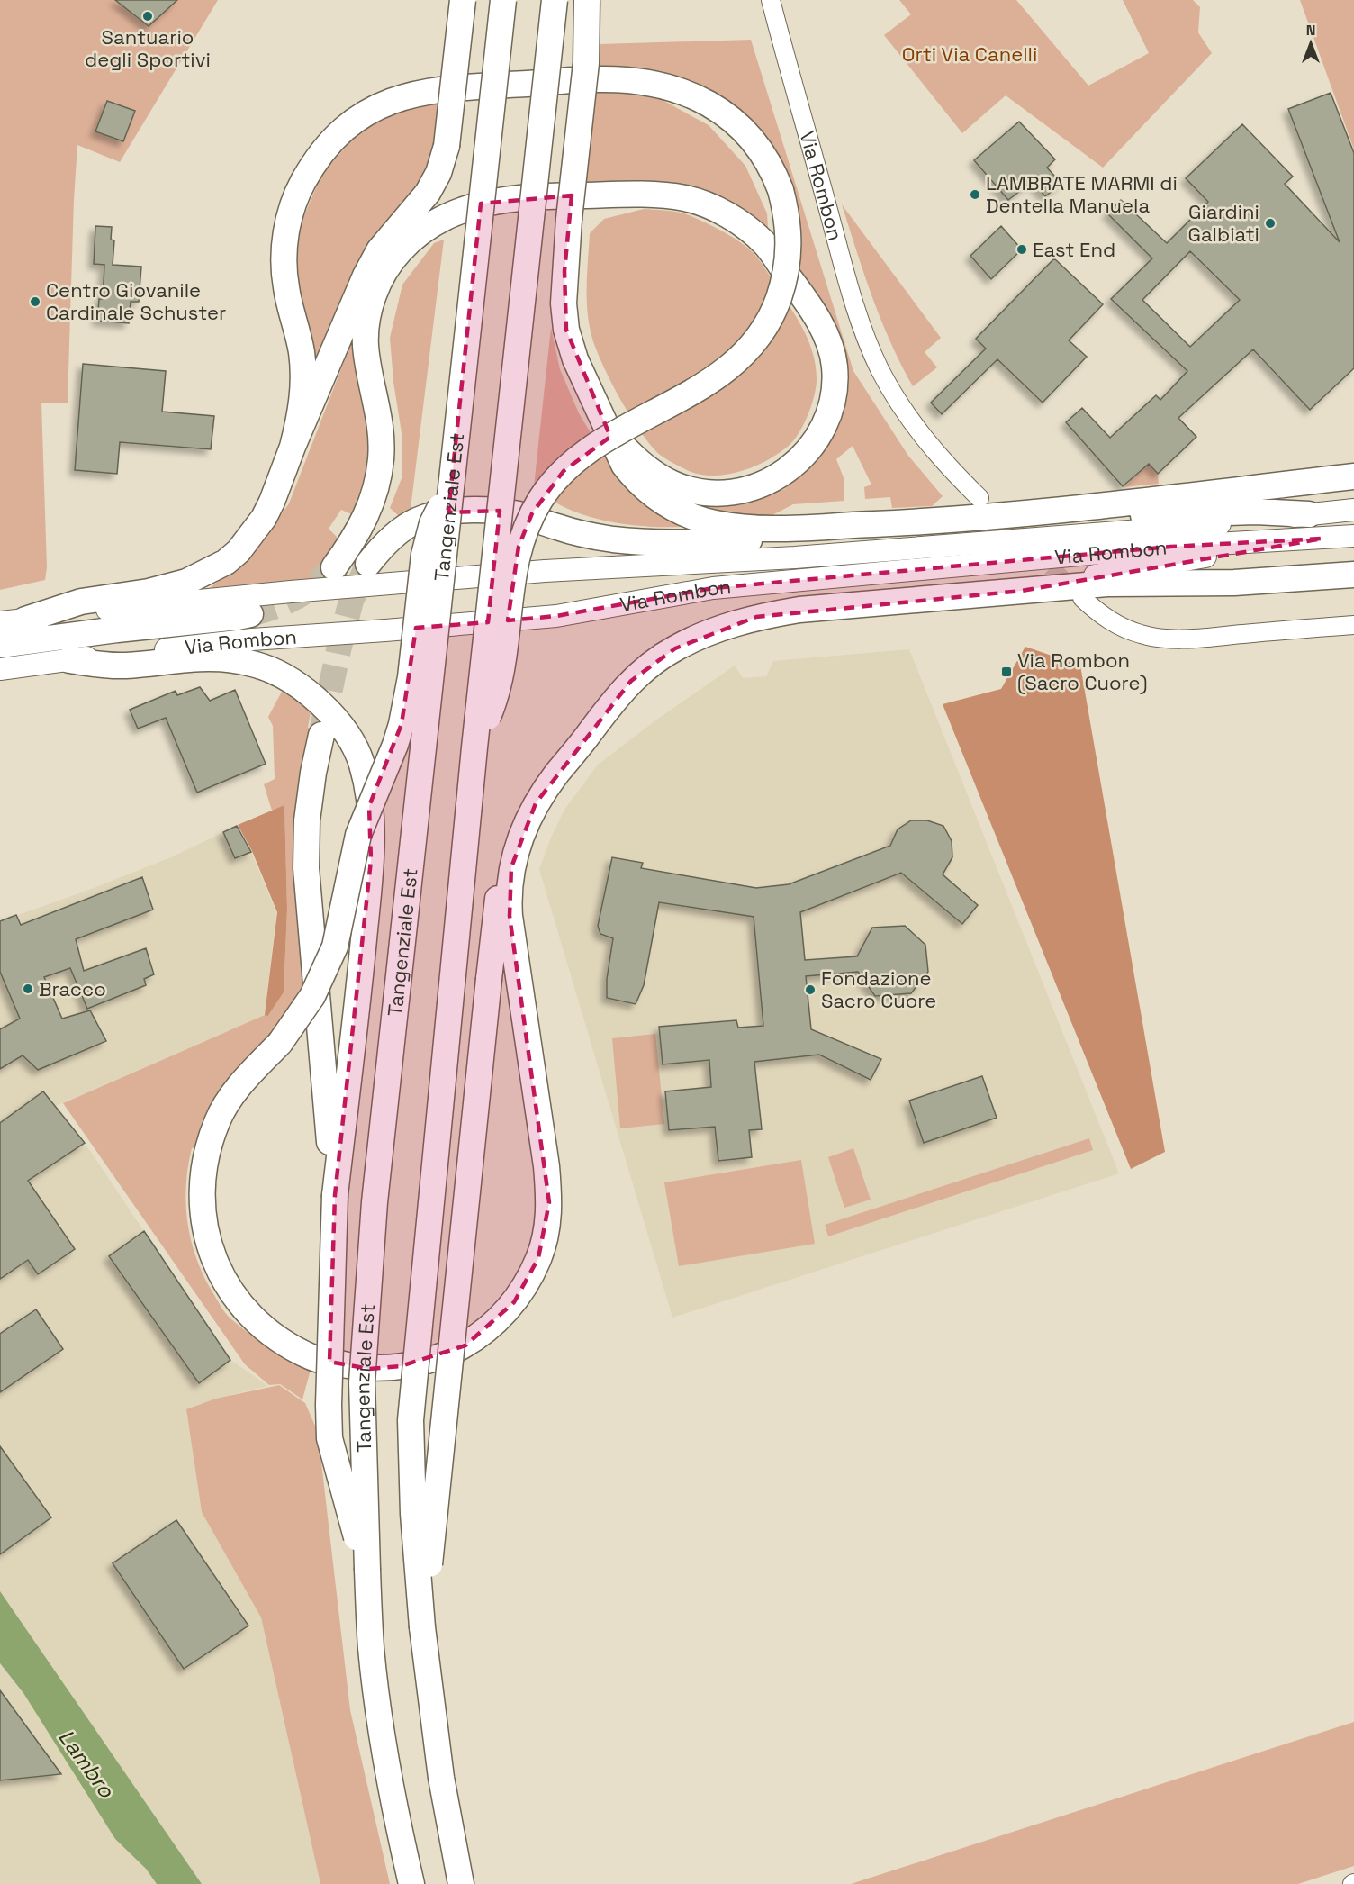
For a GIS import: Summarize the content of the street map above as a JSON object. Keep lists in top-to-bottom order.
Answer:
{
  "streets": {
    "highway": ["Tangenziale Est"],
    "main road": ["Via Rombon"]
  },
  "water": ["Lambro"],
  "parks": ["Orti Via Canelli"],
  "places": {
    "other": [
      "Santuario degli Sportivi",
      "LAMBRATE MARMI di Dentella Manuela",
      "Giardini Galbiati",
      "East End",
      "Centro Giovanile Cardinale Schuster",
      "Bracco",
      "Fondazione Sacro Cuore"
    ],
    "transit": ["Via Rombon (Sacro Cuore)"]
  },
  "north": "top"
}
